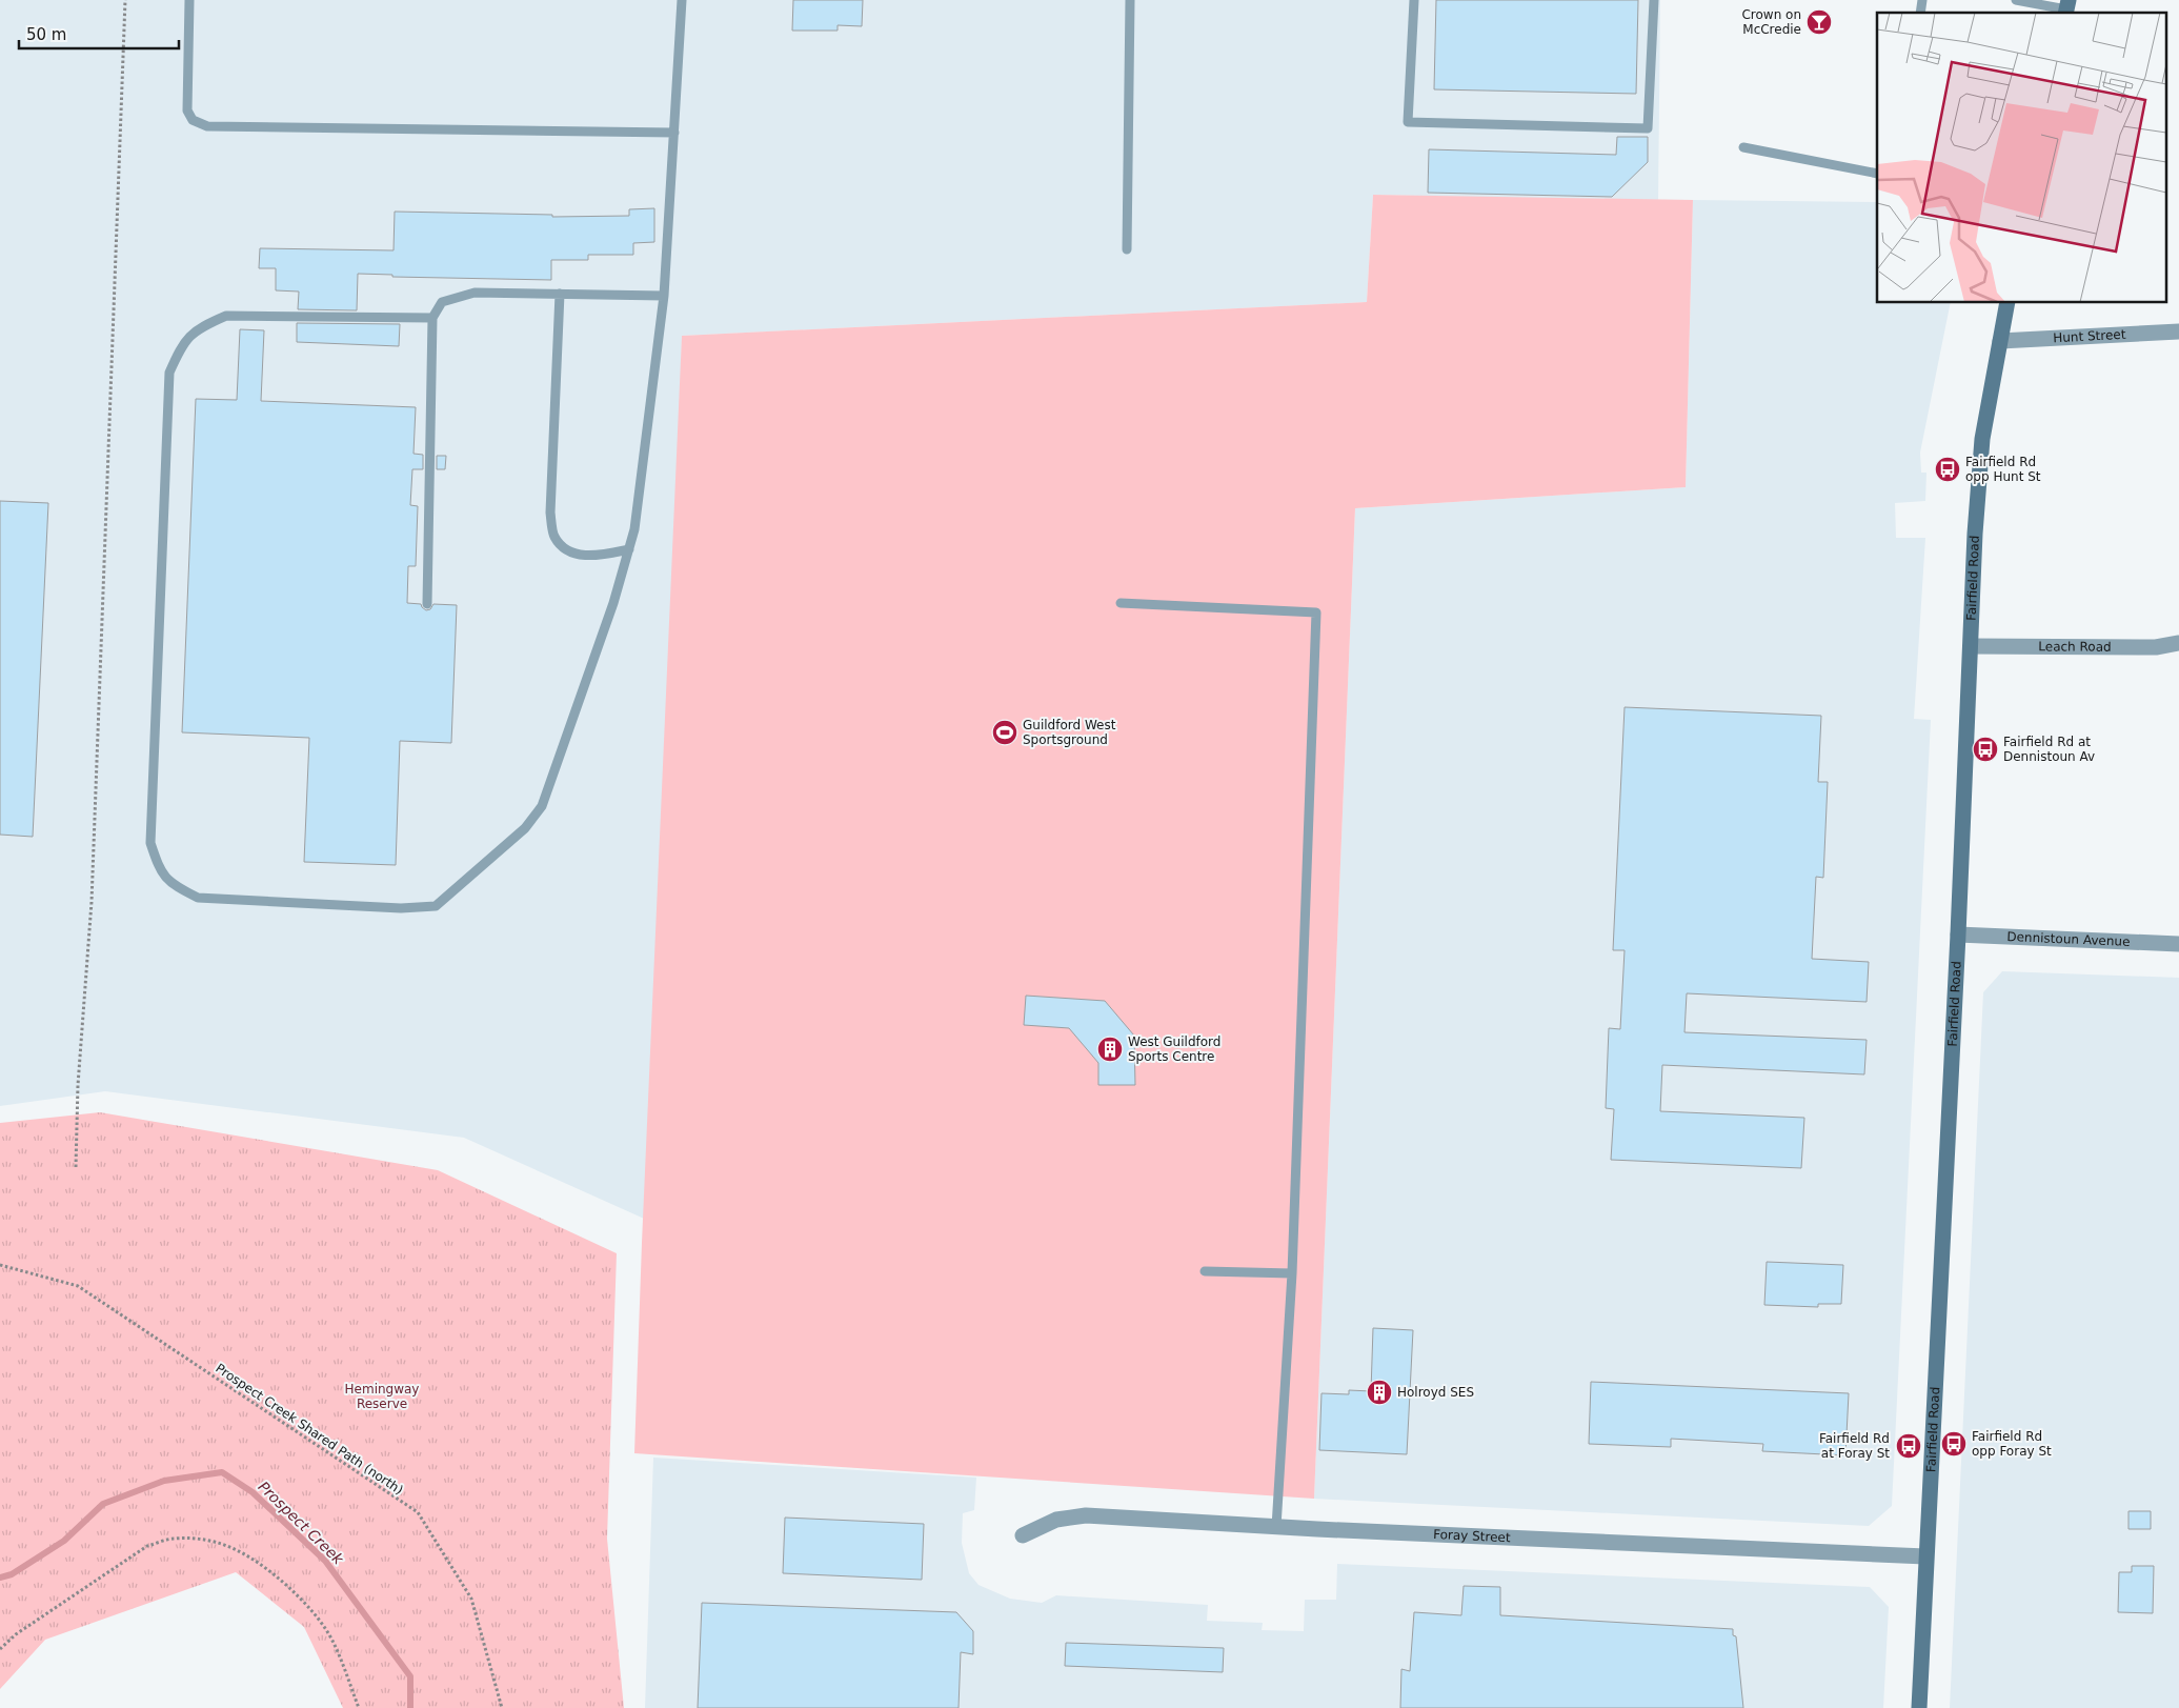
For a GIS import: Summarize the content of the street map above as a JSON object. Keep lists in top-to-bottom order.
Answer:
{
  "streets": {
    "main road": ["Fairfield Road"],
    "street": [
      "Hunt Street",
      "Leach Road",
      "Dennistoun Avenue",
      "Foray Street"
    ],
    "path": ["Prospect Creek Shared Path (north)"]
  },
  "crossings": [
    ["Hunt Street", "Fairfield Road"],
    ["Fairfield Road", "Leach Road"],
    ["Fairfield Road", "Dennistoun Avenue"],
    ["Fairfield Road", "Foray Street"]
  ],
  "water": ["Prospect Creek"],
  "parks": ["Hemingway Reserve"],
  "places": {
    "bar": ["Crown on McCredie"],
    "bus stop": [
      "Fairfield Rd opp Hunt St",
      "Fairfield Rd at Dennistoun Av",
      "Fairfield Rd opp Foray St",
      "Fairfield Rd at Foray St"
    ],
    "sports": ["Guildford West Sportsground"],
    "building": ["West Guildford Sports Centre", "Holroyd SES"]
  },
  "scale_bar": "50 m"
}
